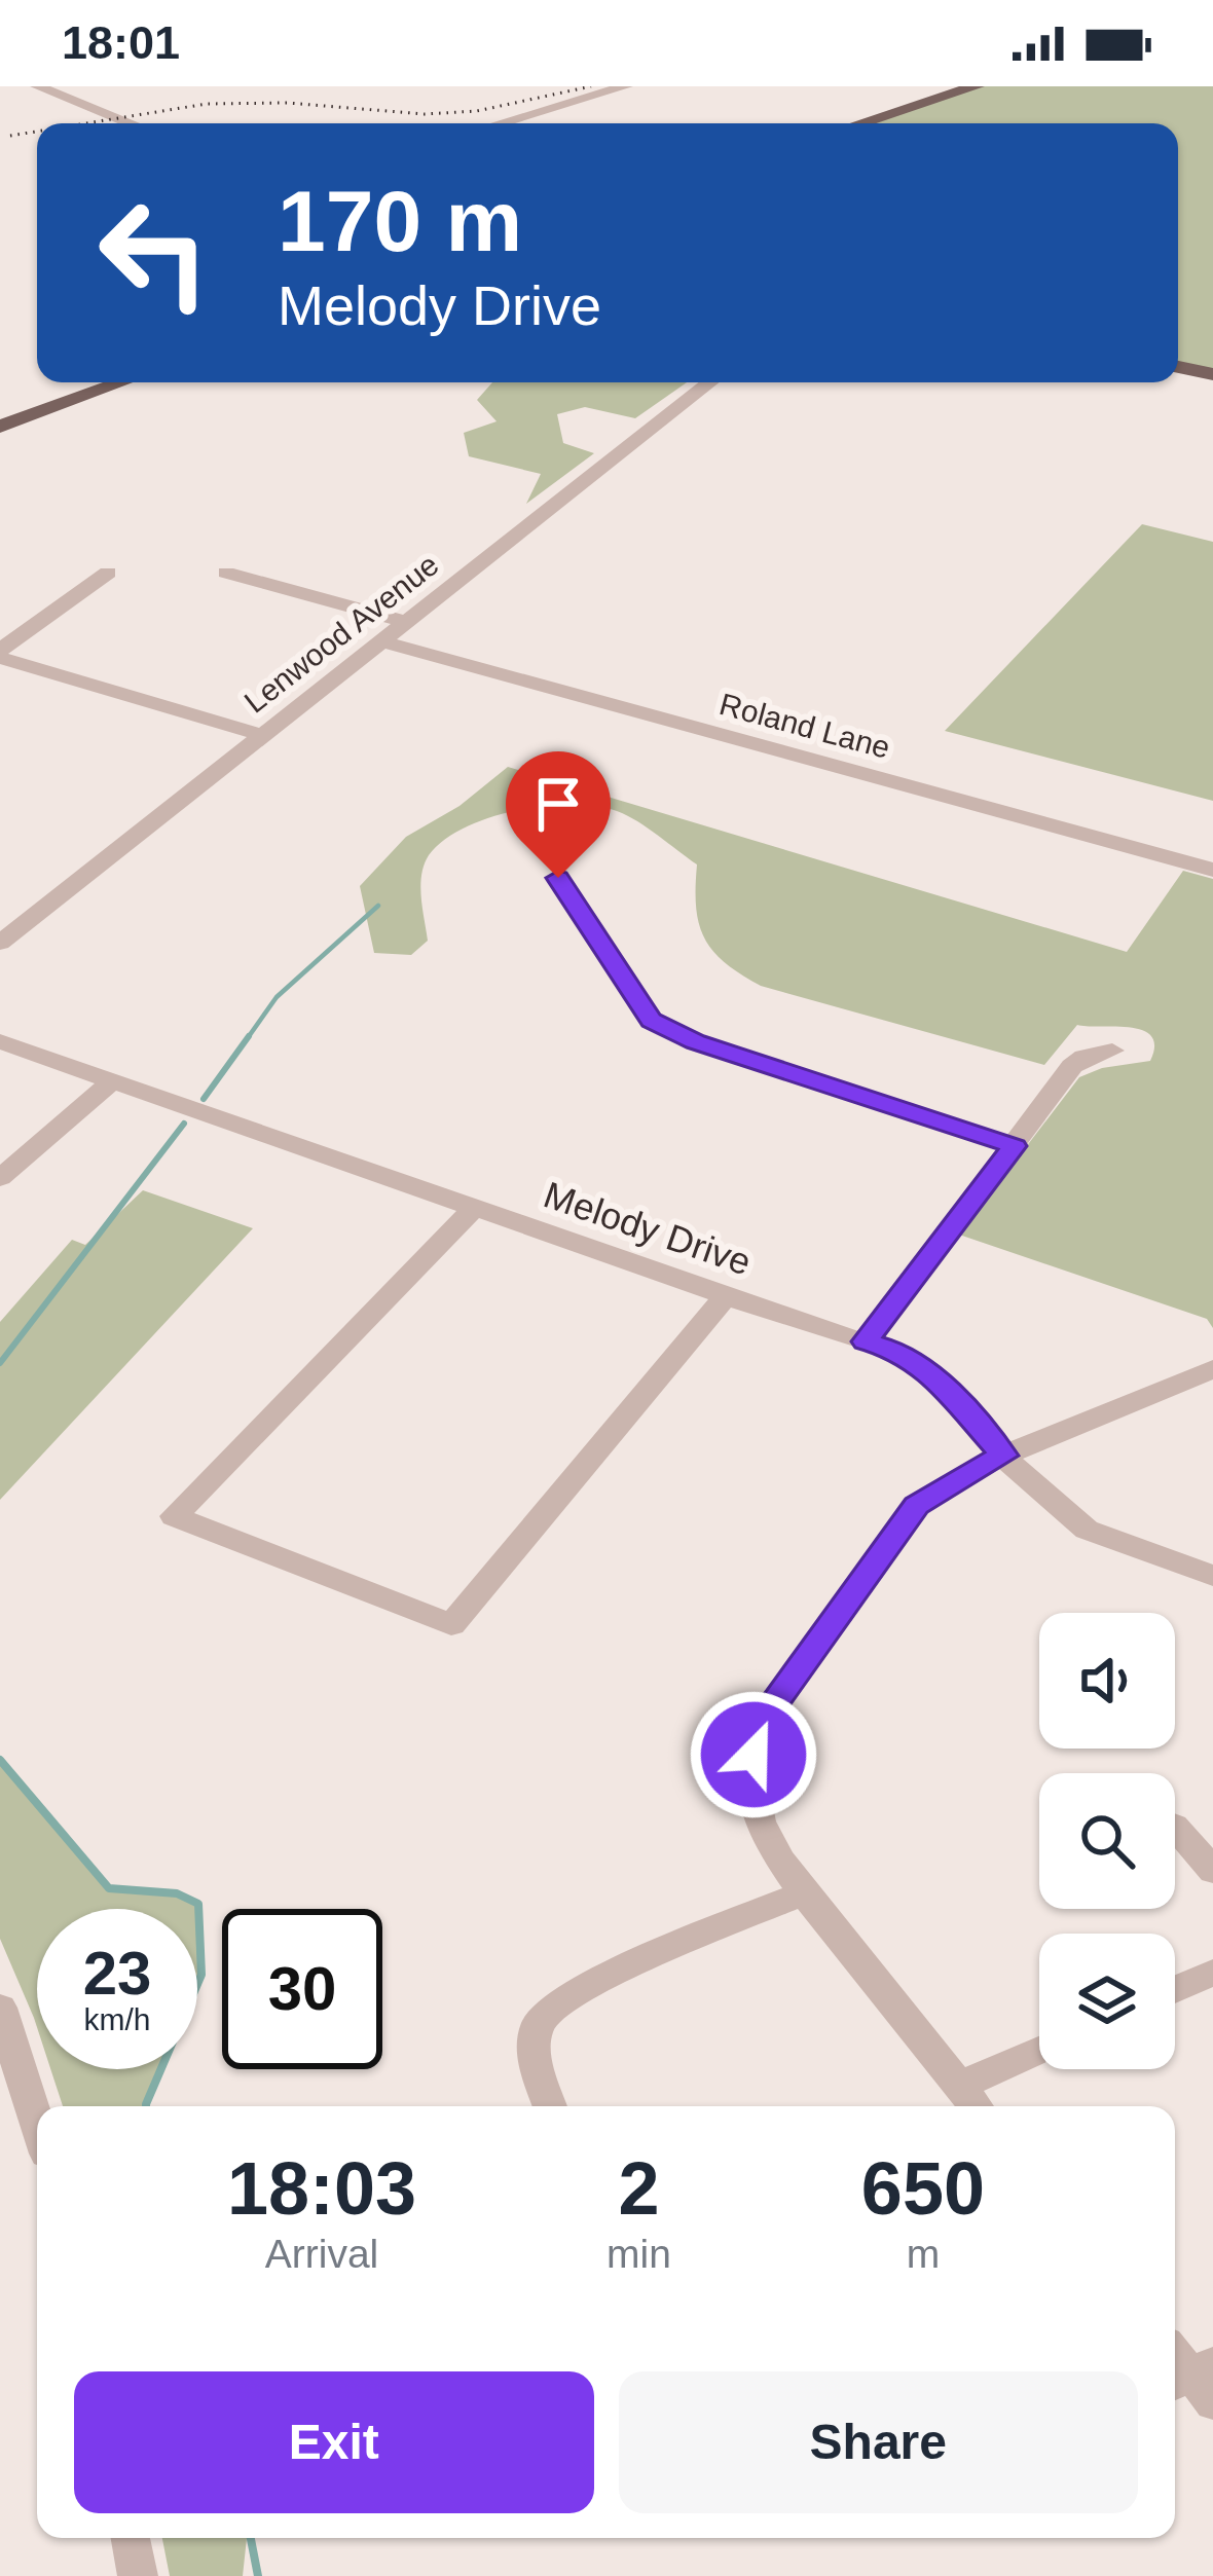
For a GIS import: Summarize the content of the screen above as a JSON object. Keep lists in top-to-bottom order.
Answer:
{
  "streets": {
    "street": ["Lenwood Avenue", "Roland Lane", "Melody Drive"]
  },
  "crossings": [
    ["Lenwood Avenue", "Roland Lane"]
  ],
  "page": {
    "status": "18:01",
    "turn": ["170 m", "Melody Drive"],
    "speed": "23 km/h",
    "limit": "30",
    "eta": [
      "18:03",
      "Arrival",
      "2",
      "min",
      "650",
      "m"
    ],
    "buttons": ["Exit", "Share"]
  }
}
